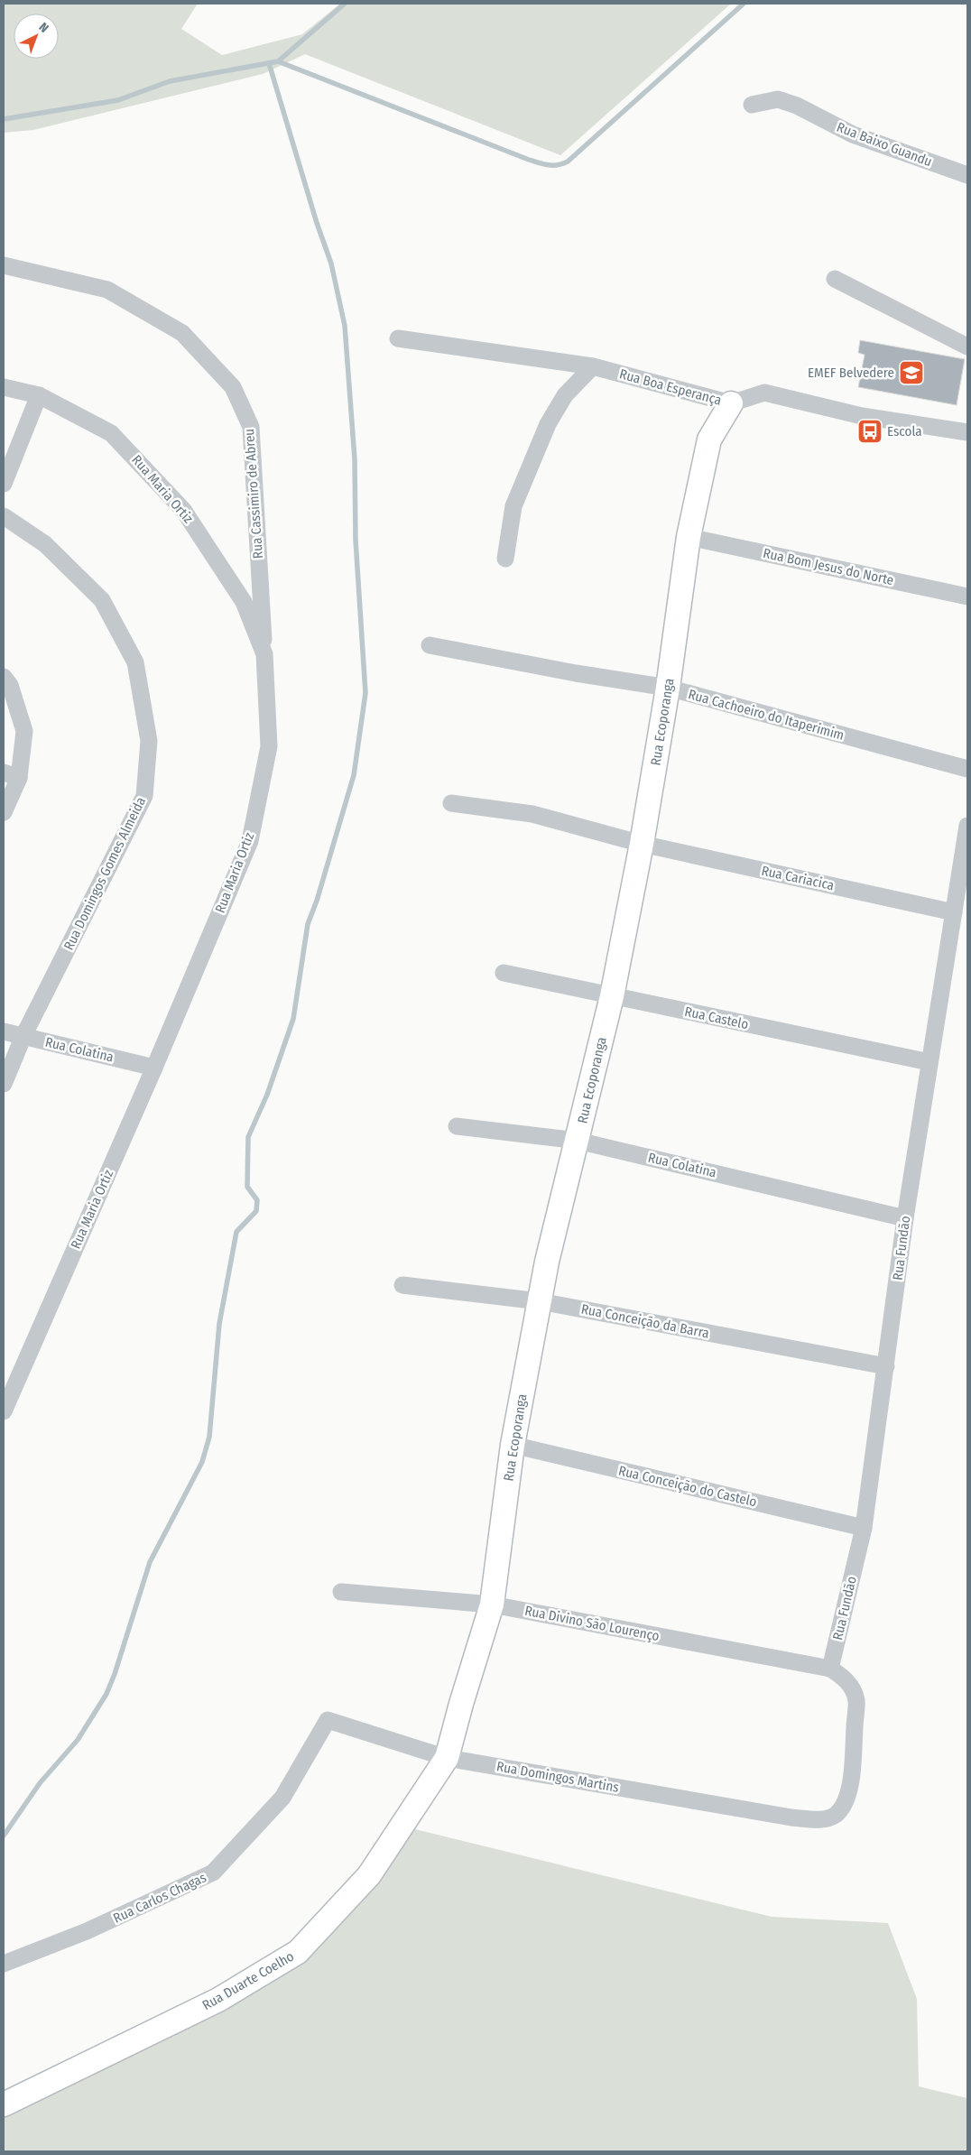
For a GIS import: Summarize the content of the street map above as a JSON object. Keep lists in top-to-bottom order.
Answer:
{
  "streets": {
    "street": [
      "Rua Baixo Guandu",
      "Rua Boa Esperança",
      "Rua Maria Ortiz",
      "Rua Cassimiro de Abreu",
      "Rua Bom Jesus do Norte",
      "Rua Cachoeiro do Itaperimim",
      "Rua Ecoporanga",
      "Rua Domingos Gomes Almeida",
      "Rua Cariacica",
      "Rua Castelo",
      "Rua Colatina",
      "Rua Fundão",
      "Rua Conceição da Barra",
      "Rua Conceição do Castelo",
      "Rua Divino São Lourenço",
      "Rua Domingos Martins",
      "Rua Carlos Chagas",
      "Rua Duarte Coelho"
    ]
  },
  "crossings": [
    ["Rua Boa Esperança", "Rua Ecoporanga"],
    ["Rua Maria Ortiz", "Rua Cassimiro de Abreu"],
    ["Rua Maria Ortiz", "Rua Colatina"],
    ["Rua Bom Jesus do Norte", "Rua Ecoporanga"],
    ["Rua Cachoeiro do Itaperimim", "Rua Ecoporanga"],
    ["Rua Ecoporanga", "Rua Cariacica"],
    ["Rua Ecoporanga", "Rua Castelo"],
    ["Rua Ecoporanga", "Rua Colatina"],
    ["Rua Ecoporanga", "Rua Conceição da Barra"],
    ["Rua Ecoporanga", "Rua Conceição do Castelo"],
    ["Rua Ecoporanga", "Rua Divino São Lourenço"],
    ["Rua Ecoporanga", "Rua Domingos Martins"],
    ["Rua Ecoporanga", "Rua Duarte Coelho"],
    ["Rua Domingos Gomes Almeida", "Rua Colatina"],
    ["Rua Cariacica", "Rua Fundão"],
    ["Rua Castelo", "Rua Fundão"],
    ["Rua Colatina", "Rua Fundão"],
    ["Rua Fundão", "Rua Conceição da Barra"],
    ["Rua Fundão", "Rua Conceição do Castelo"],
    ["Rua Fundão", "Rua Divino São Lourenço"],
    ["Rua Fundão", "Rua Domingos Martins"],
    ["Rua Divino São Lourenço", "Rua Domingos Martins"],
    ["Rua Domingos Martins", "Rua Carlos Chagas"],
    ["Rua Domingos Martins", "Rua Duarte Coelho"]
  ],
  "places": {
    "school or university": ["EMEF Belvedere"],
    "bus stop": ["Escola"]
  },
  "north": "top right"
}
